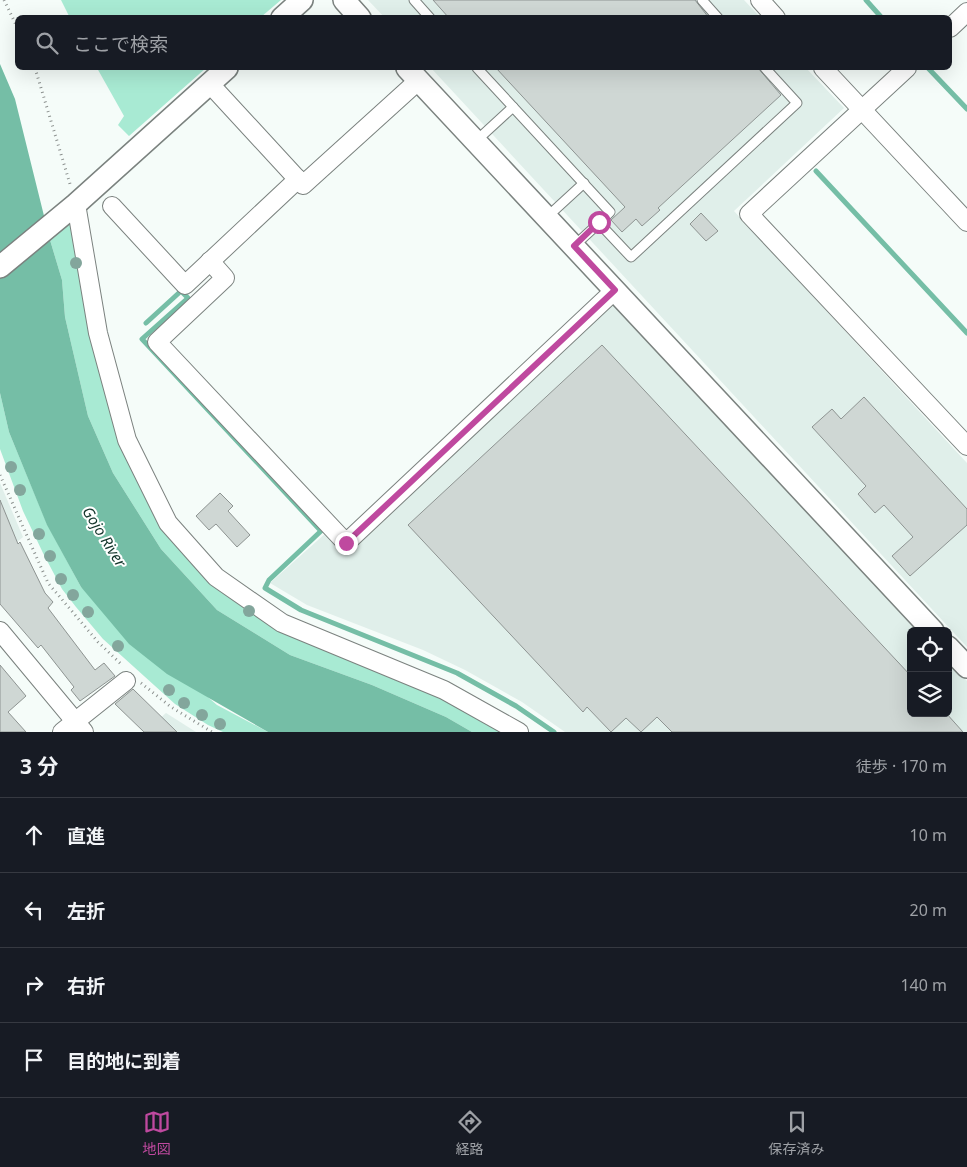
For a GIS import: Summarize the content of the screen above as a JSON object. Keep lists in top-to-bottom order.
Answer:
{
  "water": ["Gojo River"],
  "page": {
    "search": "ここで検索",
    "heading": ["3 分", "徒歩 · 170 m"],
    "list": [
      ["直進", "10 m"],
      ["左折", "20 m"],
      ["右折", "140 m"],
      "目的地に到着"
    ],
    "nav": ["地図", "経路", "保存済み"]
  }
}
